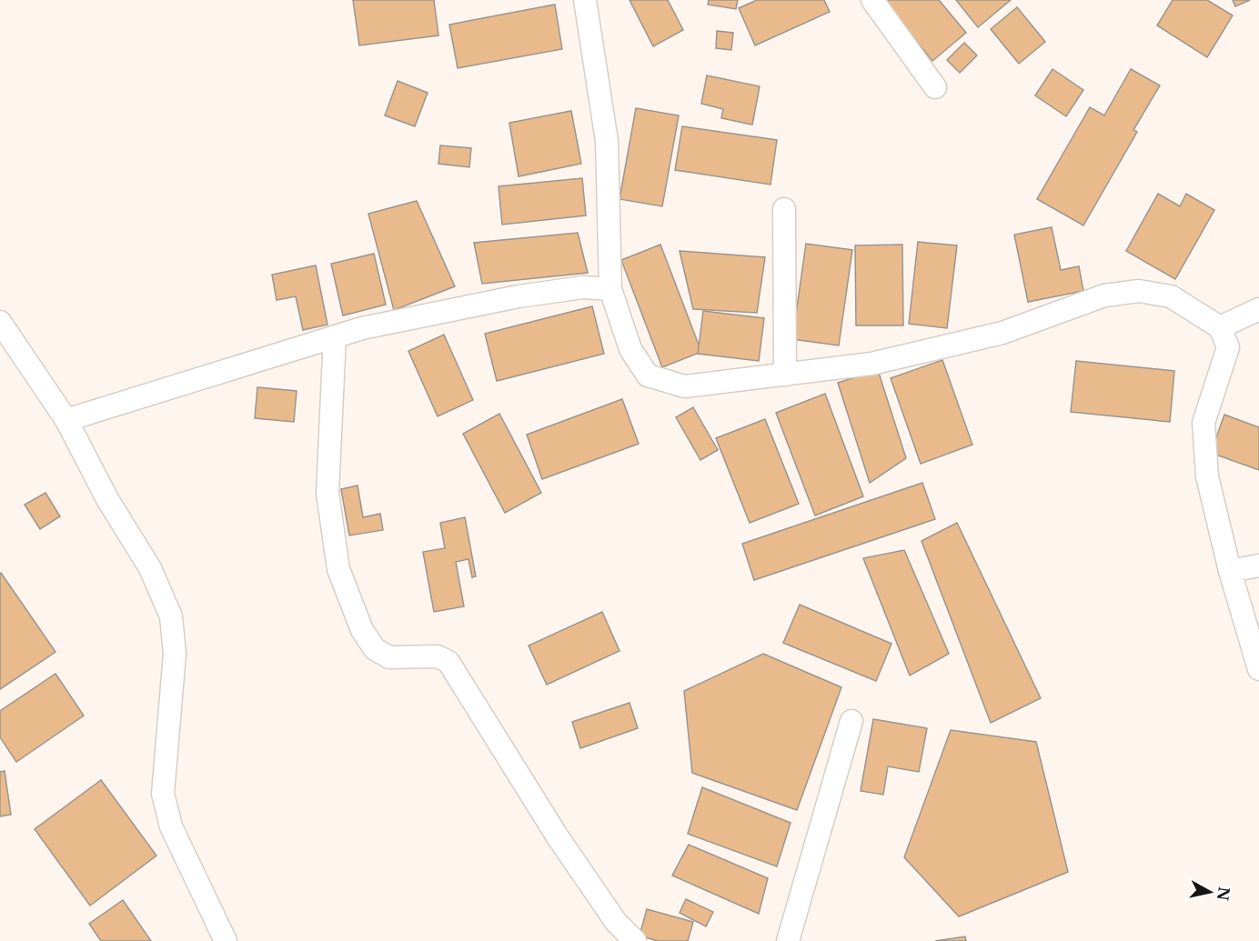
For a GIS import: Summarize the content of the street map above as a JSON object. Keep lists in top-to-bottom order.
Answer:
{
  "north": "right"
}
